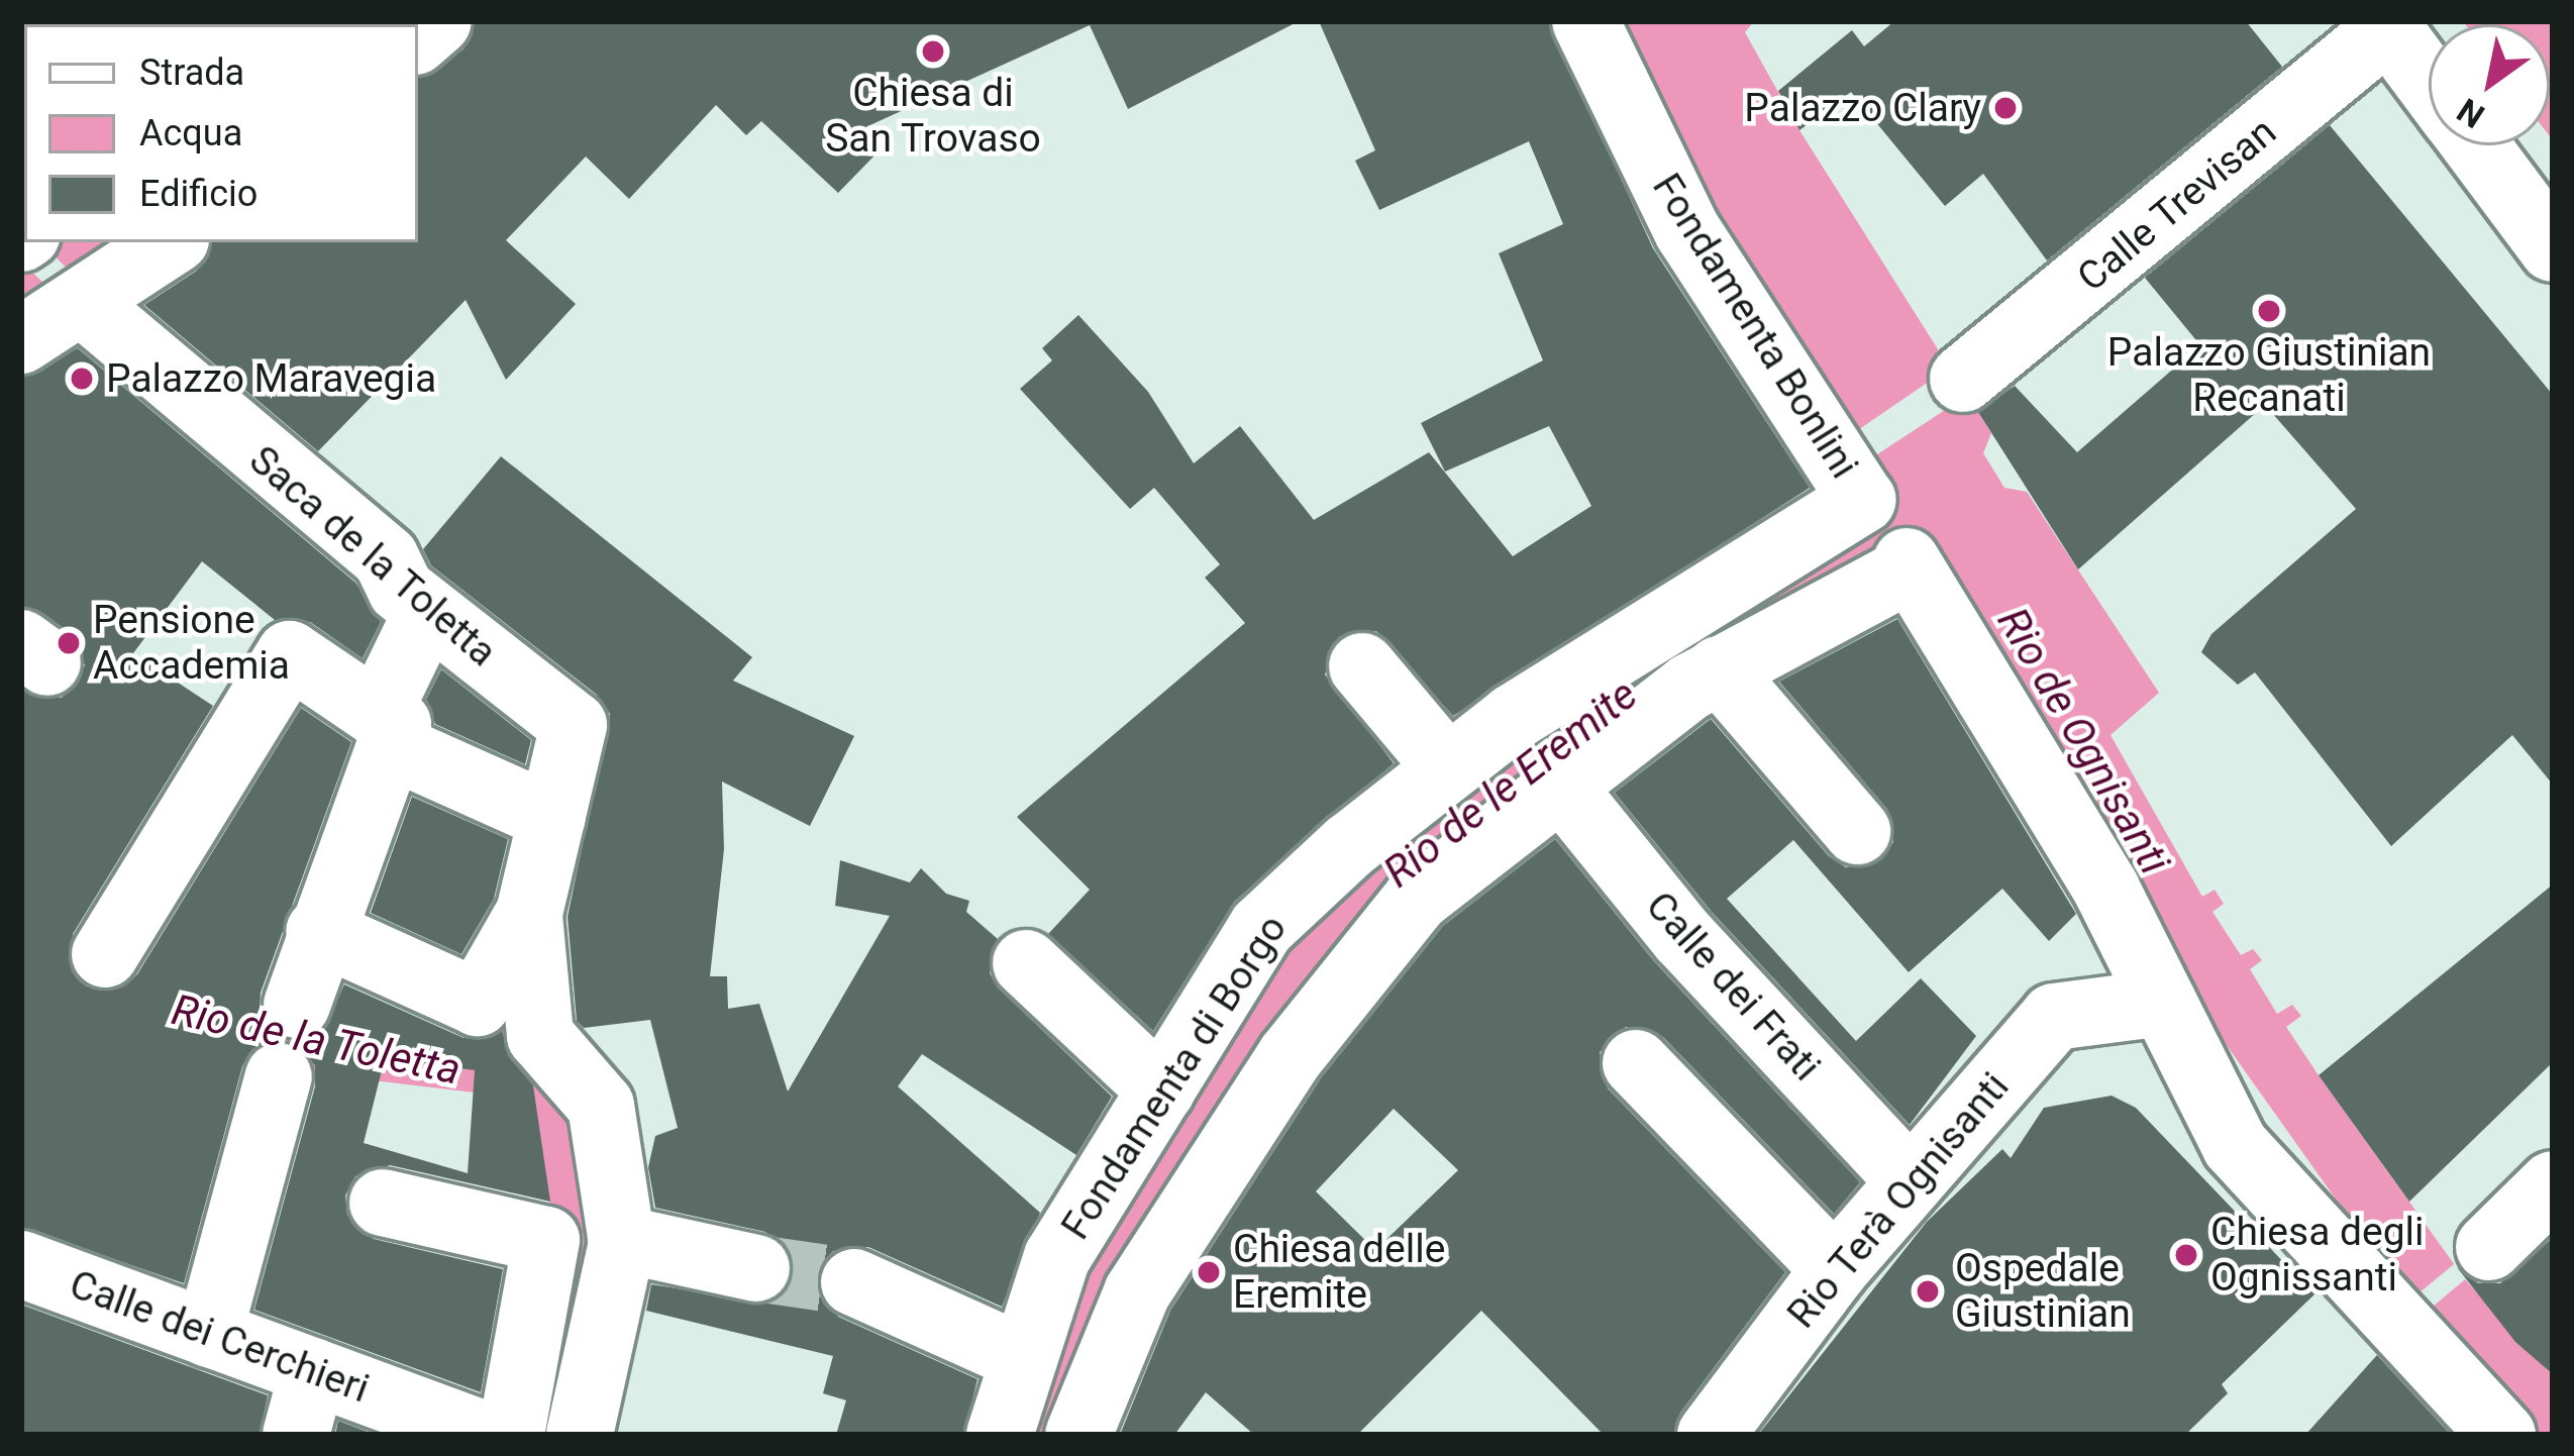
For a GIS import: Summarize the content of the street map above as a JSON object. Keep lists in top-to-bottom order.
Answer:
{
  "streets": {
    "street": [
      "Calle Trevisan",
      "Fondamenta Bonlini",
      "Saca de la Toletta",
      "Calle dei Frati",
      "Fondamenta di Borgo",
      "Rio Terà Ognisanti",
      "Calle dei Cerchieri"
    ]
  },
  "crossings": [
    ["Fondamenta Bonlini", "Fondamenta di Borgo"],
    ["Calle dei Frati", "Rio Terà Ognisanti"]
  ],
  "water": ["Rio de Ognisanti", "Rio de le Eremite", "Rio de la Toletta"],
  "places": [
    "Chiesa di San Trovaso",
    "Palazzo Clary",
    "Palazzo Giustinian Recanati",
    "Palazzo Maravegia",
    "Pensione Accademia",
    "Chiesa degli Ognissanti",
    "Chiesa delle Eremite",
    "Ospedale Giustinian"
  ],
  "legend": ["Strada", "Acqua", "Edificio"],
  "north": "bottom left"
}
